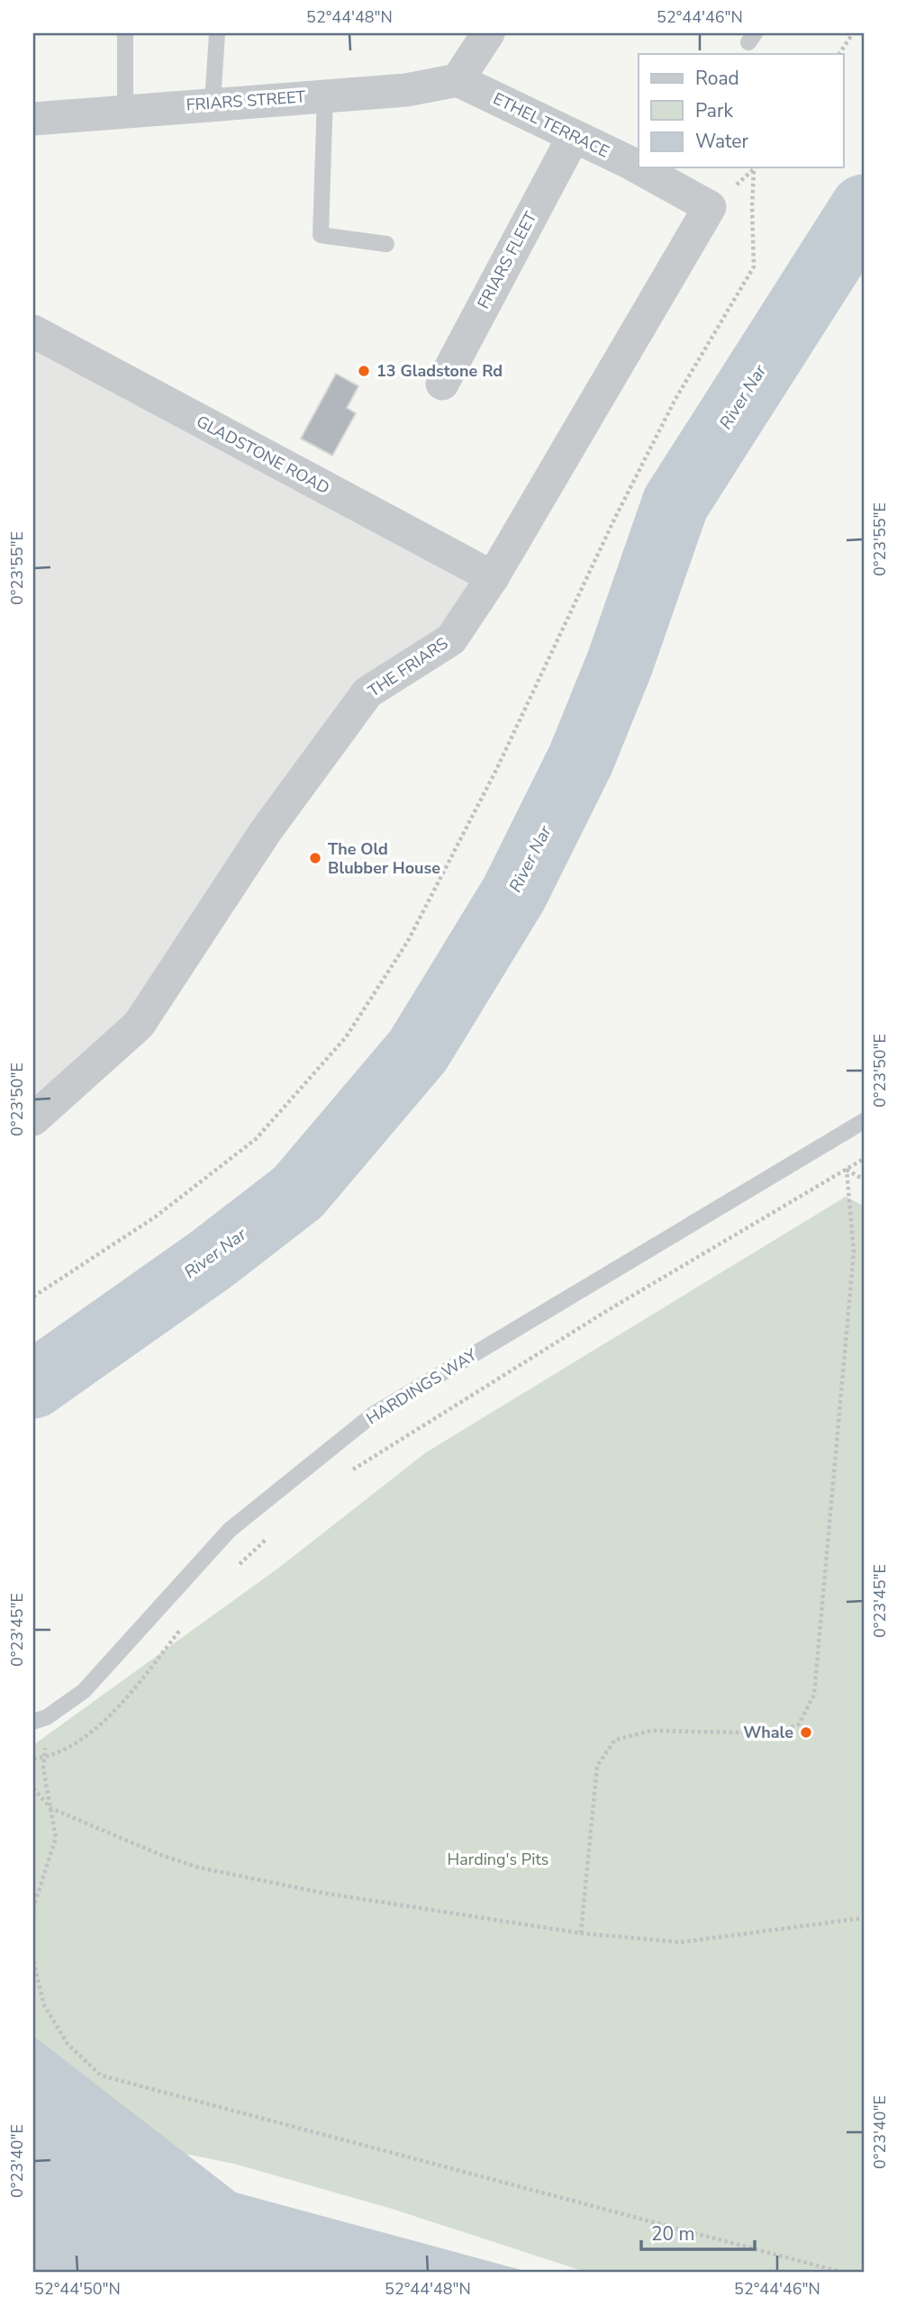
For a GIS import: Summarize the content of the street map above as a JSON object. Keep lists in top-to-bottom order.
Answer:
{
  "streets": {
    "street": [
      "FRIARS STREET",
      "ETHEL TERRACE",
      "FRIARS FLEET",
      "GLADSTONE ROAD",
      "THE FRIARS"
    ],
    "lane": ["HARDINGS WAY"]
  },
  "crossings": [
    ["FRIARS STREET", "ETHEL TERRACE"],
    ["ETHEL TERRACE", "FRIARS FLEET"],
    ["ETHEL TERRACE", "THE FRIARS"],
    ["GLADSTONE ROAD", "THE FRIARS"]
  ],
  "water": ["River Nar"],
  "parks": ["Harding's Pits"],
  "places": ["13 Gladstone Rd", "The Old Blubber House", "Whale"],
  "legend": ["Road", "Park", "Water"],
  "scale_bar": "20 m",
  "coordinates": [
    "52°44'48\"N",
    "52°44'46\"N",
    "0°23'55\"E",
    "0°23'50\"E",
    "0°23'45\"E",
    "0°23'40\"E",
    "52°44'50\"N"
  ]
}
